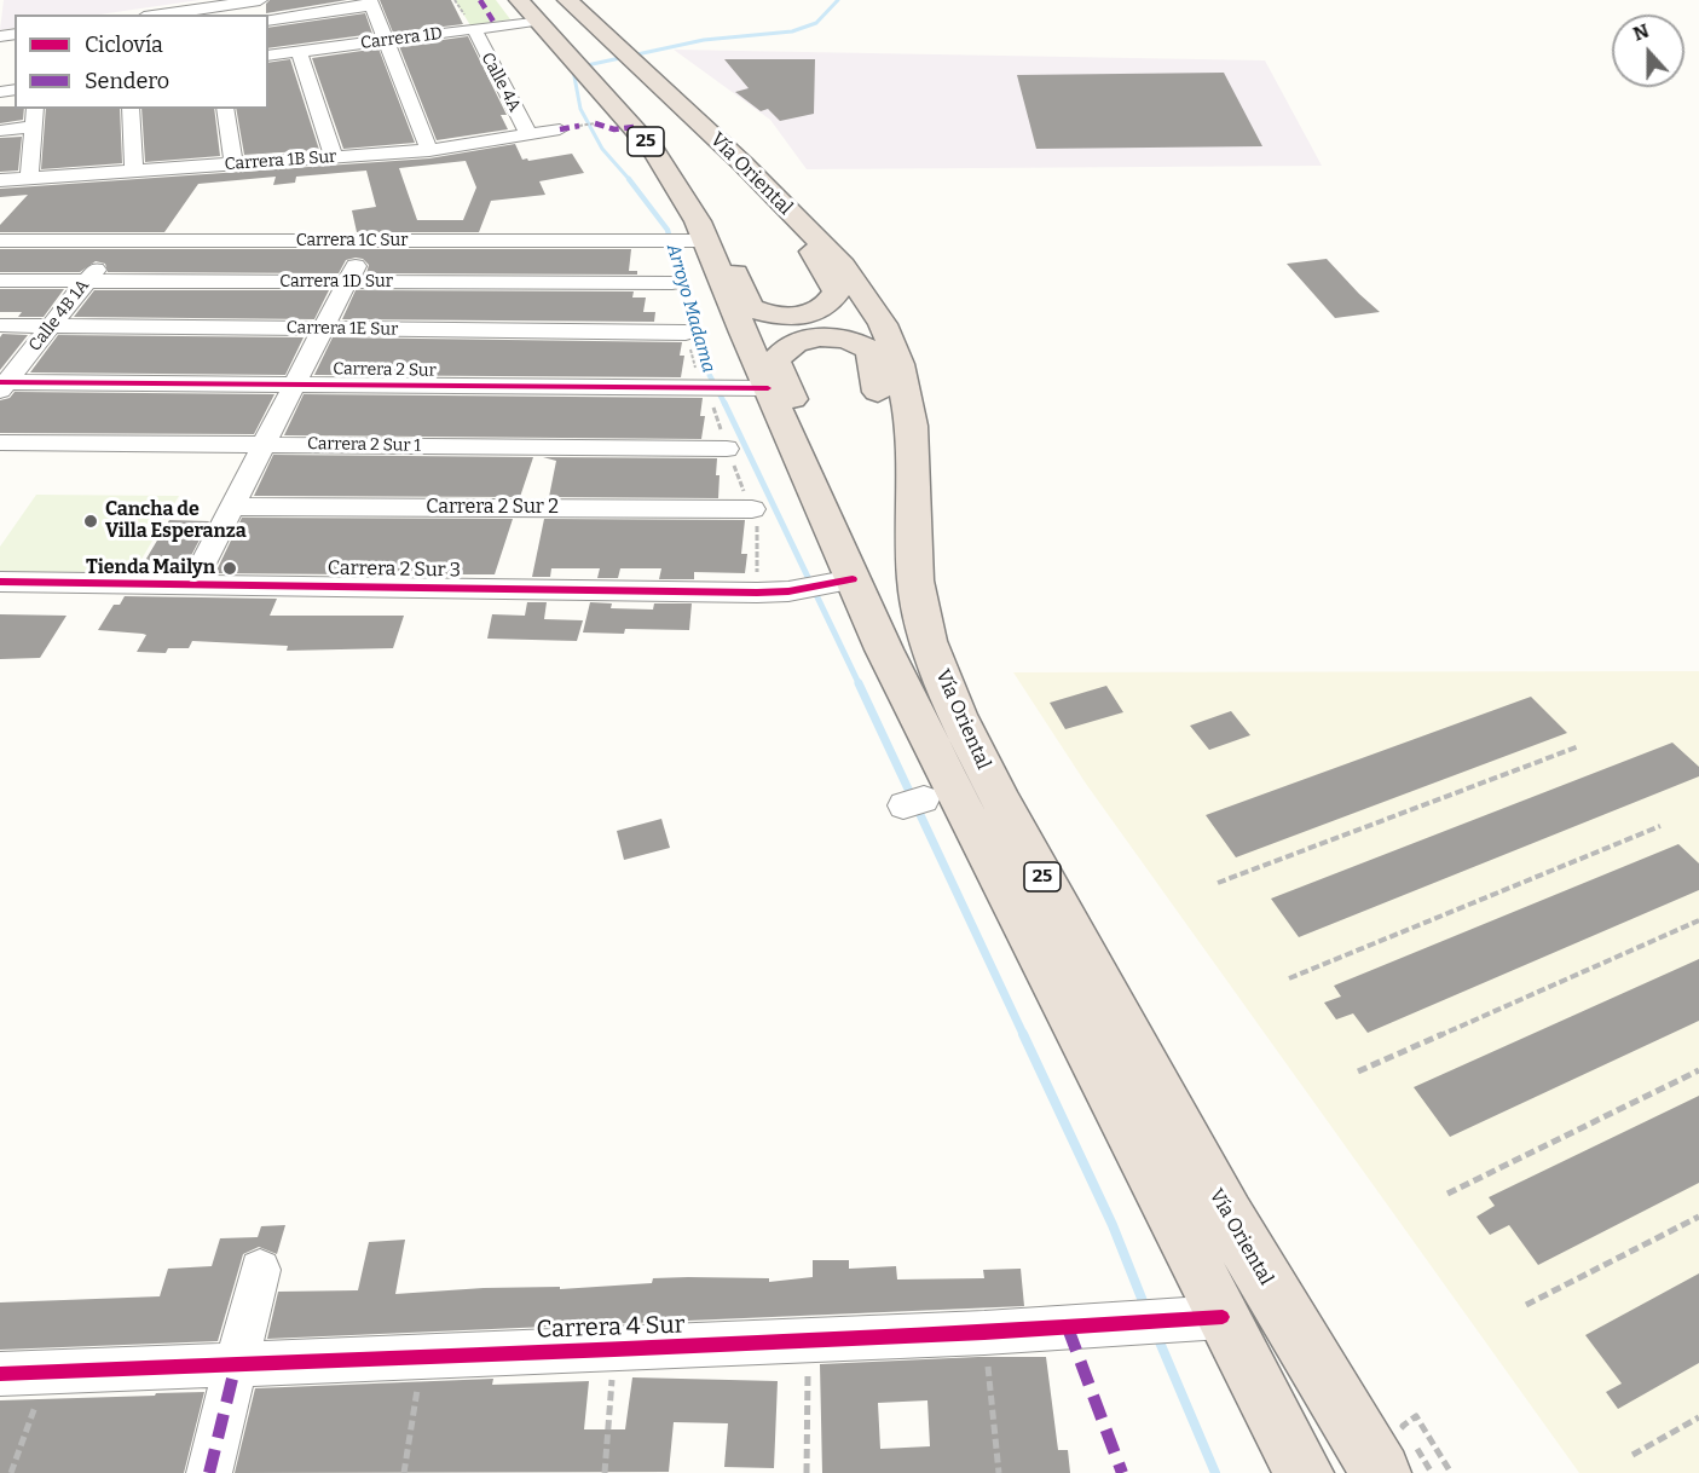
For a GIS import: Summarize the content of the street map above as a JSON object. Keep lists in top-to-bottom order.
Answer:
{
  "streets": {
    "highway": ["25", "Vía Oriental"],
    "street": [
      "Carrera 1D",
      "Calle 4A",
      "Carrera 1B Sur",
      "Carrera 1C Sur",
      "Carrera 1D Sur",
      "Calle 4B 1A",
      "Carrera 1E Sur",
      "Carrera 2 Sur",
      "Carrera 2 Sur 1",
      "Carrera 2 Sur 2",
      "Carrera 2 Sur 3",
      "Carrera 4 Sur"
    ]
  },
  "crossings": [
    ["Carrera 1D", "Calle 4A"],
    ["Carrera 1D", "Vía Oriental"],
    ["Calle 4A", "Carrera 1B Sur"],
    ["Vía Oriental", "Carrera 1C Sur"],
    ["Vía Oriental", "Carrera 2 Sur"],
    ["Vía Oriental", "Carrera 2 Sur 3"],
    ["Vía Oriental", "Carrera 4 Sur"],
    ["Carrera 1C Sur", "Calle 4B 1A"],
    ["Carrera 1D Sur", "Calle 4B 1A"],
    ["Calle 4B 1A", "Carrera 1E Sur"],
    ["Calle 4B 1A", "Carrera 2 Sur"]
  ],
  "water": ["Arroyo Madama"],
  "places": ["Cancha de Villa Esperanza", "Tienda Mailyn"],
  "legend": ["Ciclovía", "Sendero"],
  "north": "top"
}
